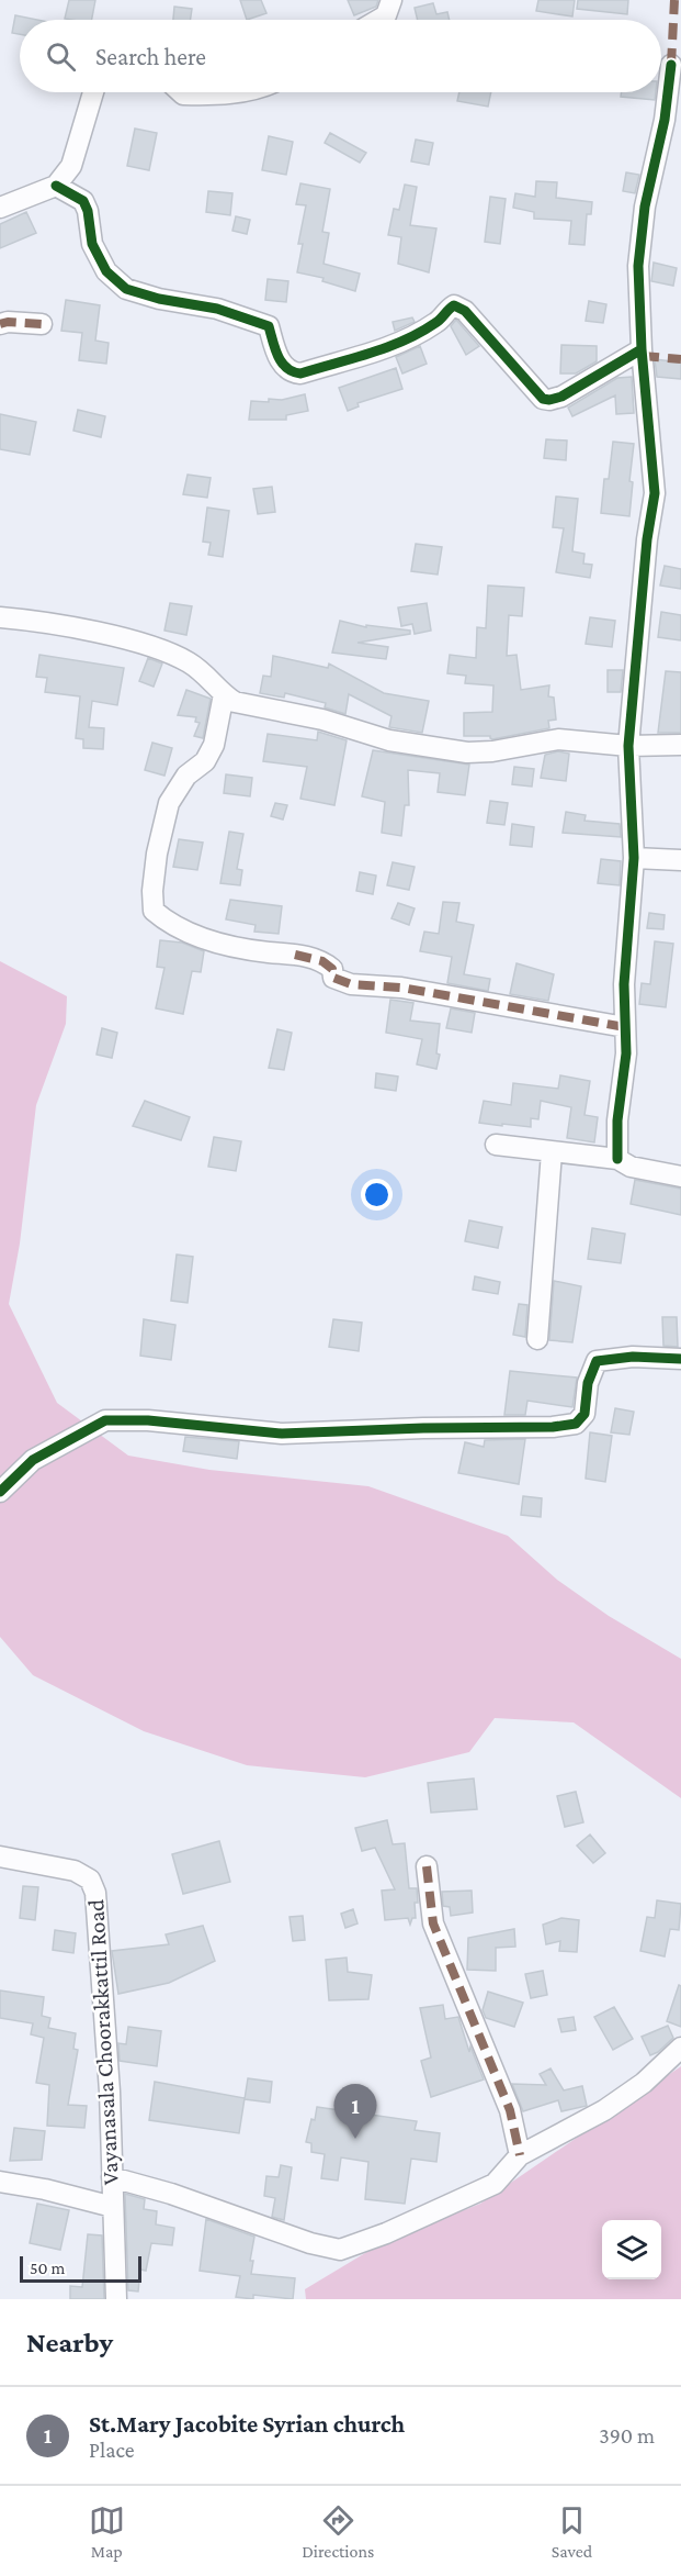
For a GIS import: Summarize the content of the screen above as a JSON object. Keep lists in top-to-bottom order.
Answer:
{
  "streets": {
    "street": ["Vayanasala Choorakkattil Road"]
  },
  "scale_bar": "50 m",
  "page": {
    "search": "Search here",
    "pins": "1",
    "scale": "50 m",
    "heading": "Nearby",
    "list": [
      {
        "mark": "1",
        "name": "St.Mary Jacobite Syrian church",
        "note": "Place",
        "value": "390 m"
      }
    ],
    "nav": ["Map", "Directions", "Saved"]
  }
}
